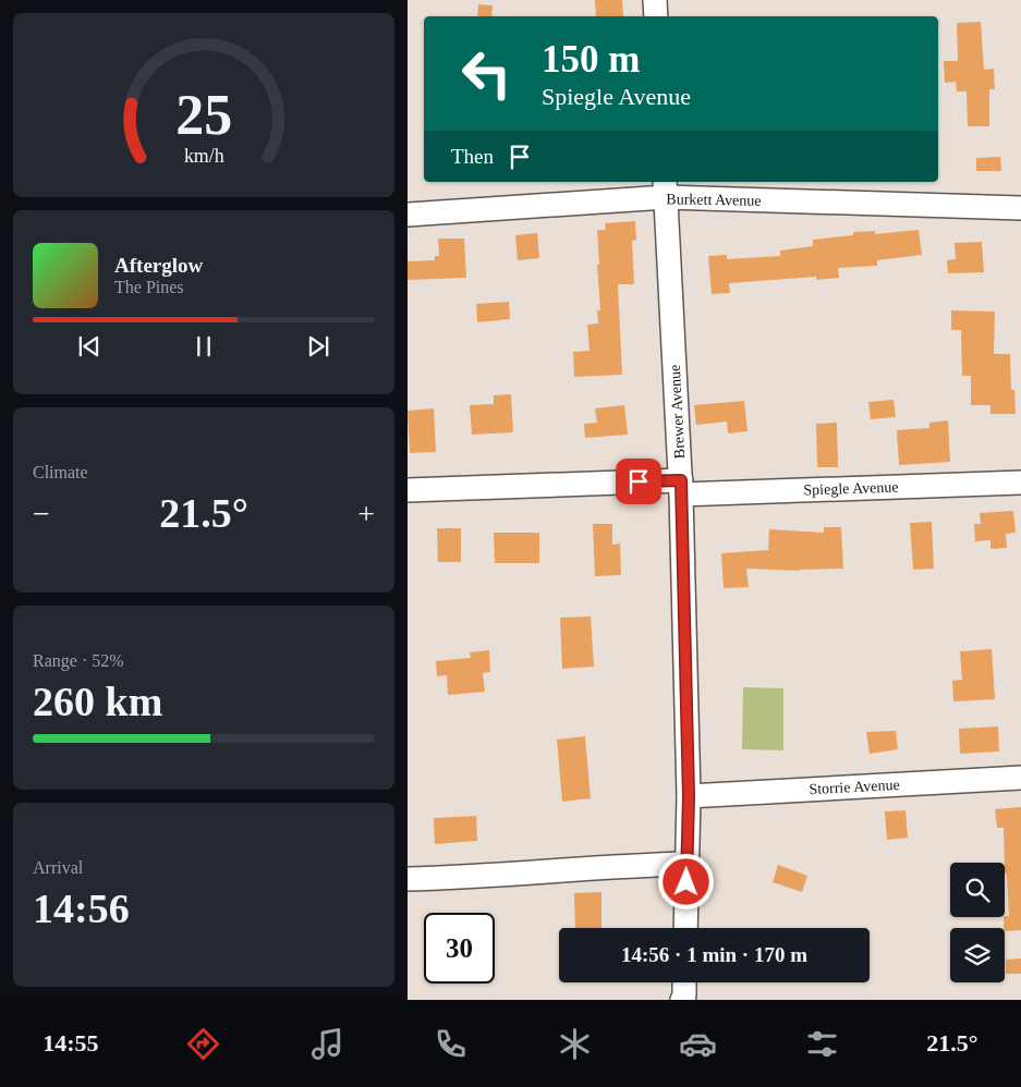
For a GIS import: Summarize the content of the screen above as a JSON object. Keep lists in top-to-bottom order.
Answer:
{
  "streets": {
    "street": [
      "Burkett Avenue",
      "Brewer Avenue",
      "Spiegle Avenue",
      "Storrie Avenue"
    ]
  },
  "crossings": [
    ["Burkett Avenue", "Brewer Avenue"],
    ["Brewer Avenue", "Spiegle Avenue"],
    ["Brewer Avenue", "Storrie Avenue"]
  ],
  "page": {
    "turn": ["150 m", "Spiegle Avenue"],
    "then": "Then",
    "song": ["Afterglow", "The Pines"],
    "tile": [
      "Climate",
      ["Range · 52%", "260 km"],
      ["Arrival", "14:56"]
    ],
    "heat": ["−", "21.5°", "+"],
    "limit": "30",
    "trip": "14:56 · 1 min · 170 m",
    "tabs": ["14:55", "21.5°"],
    "gauge": ["25", "km/h"]
  }
}
